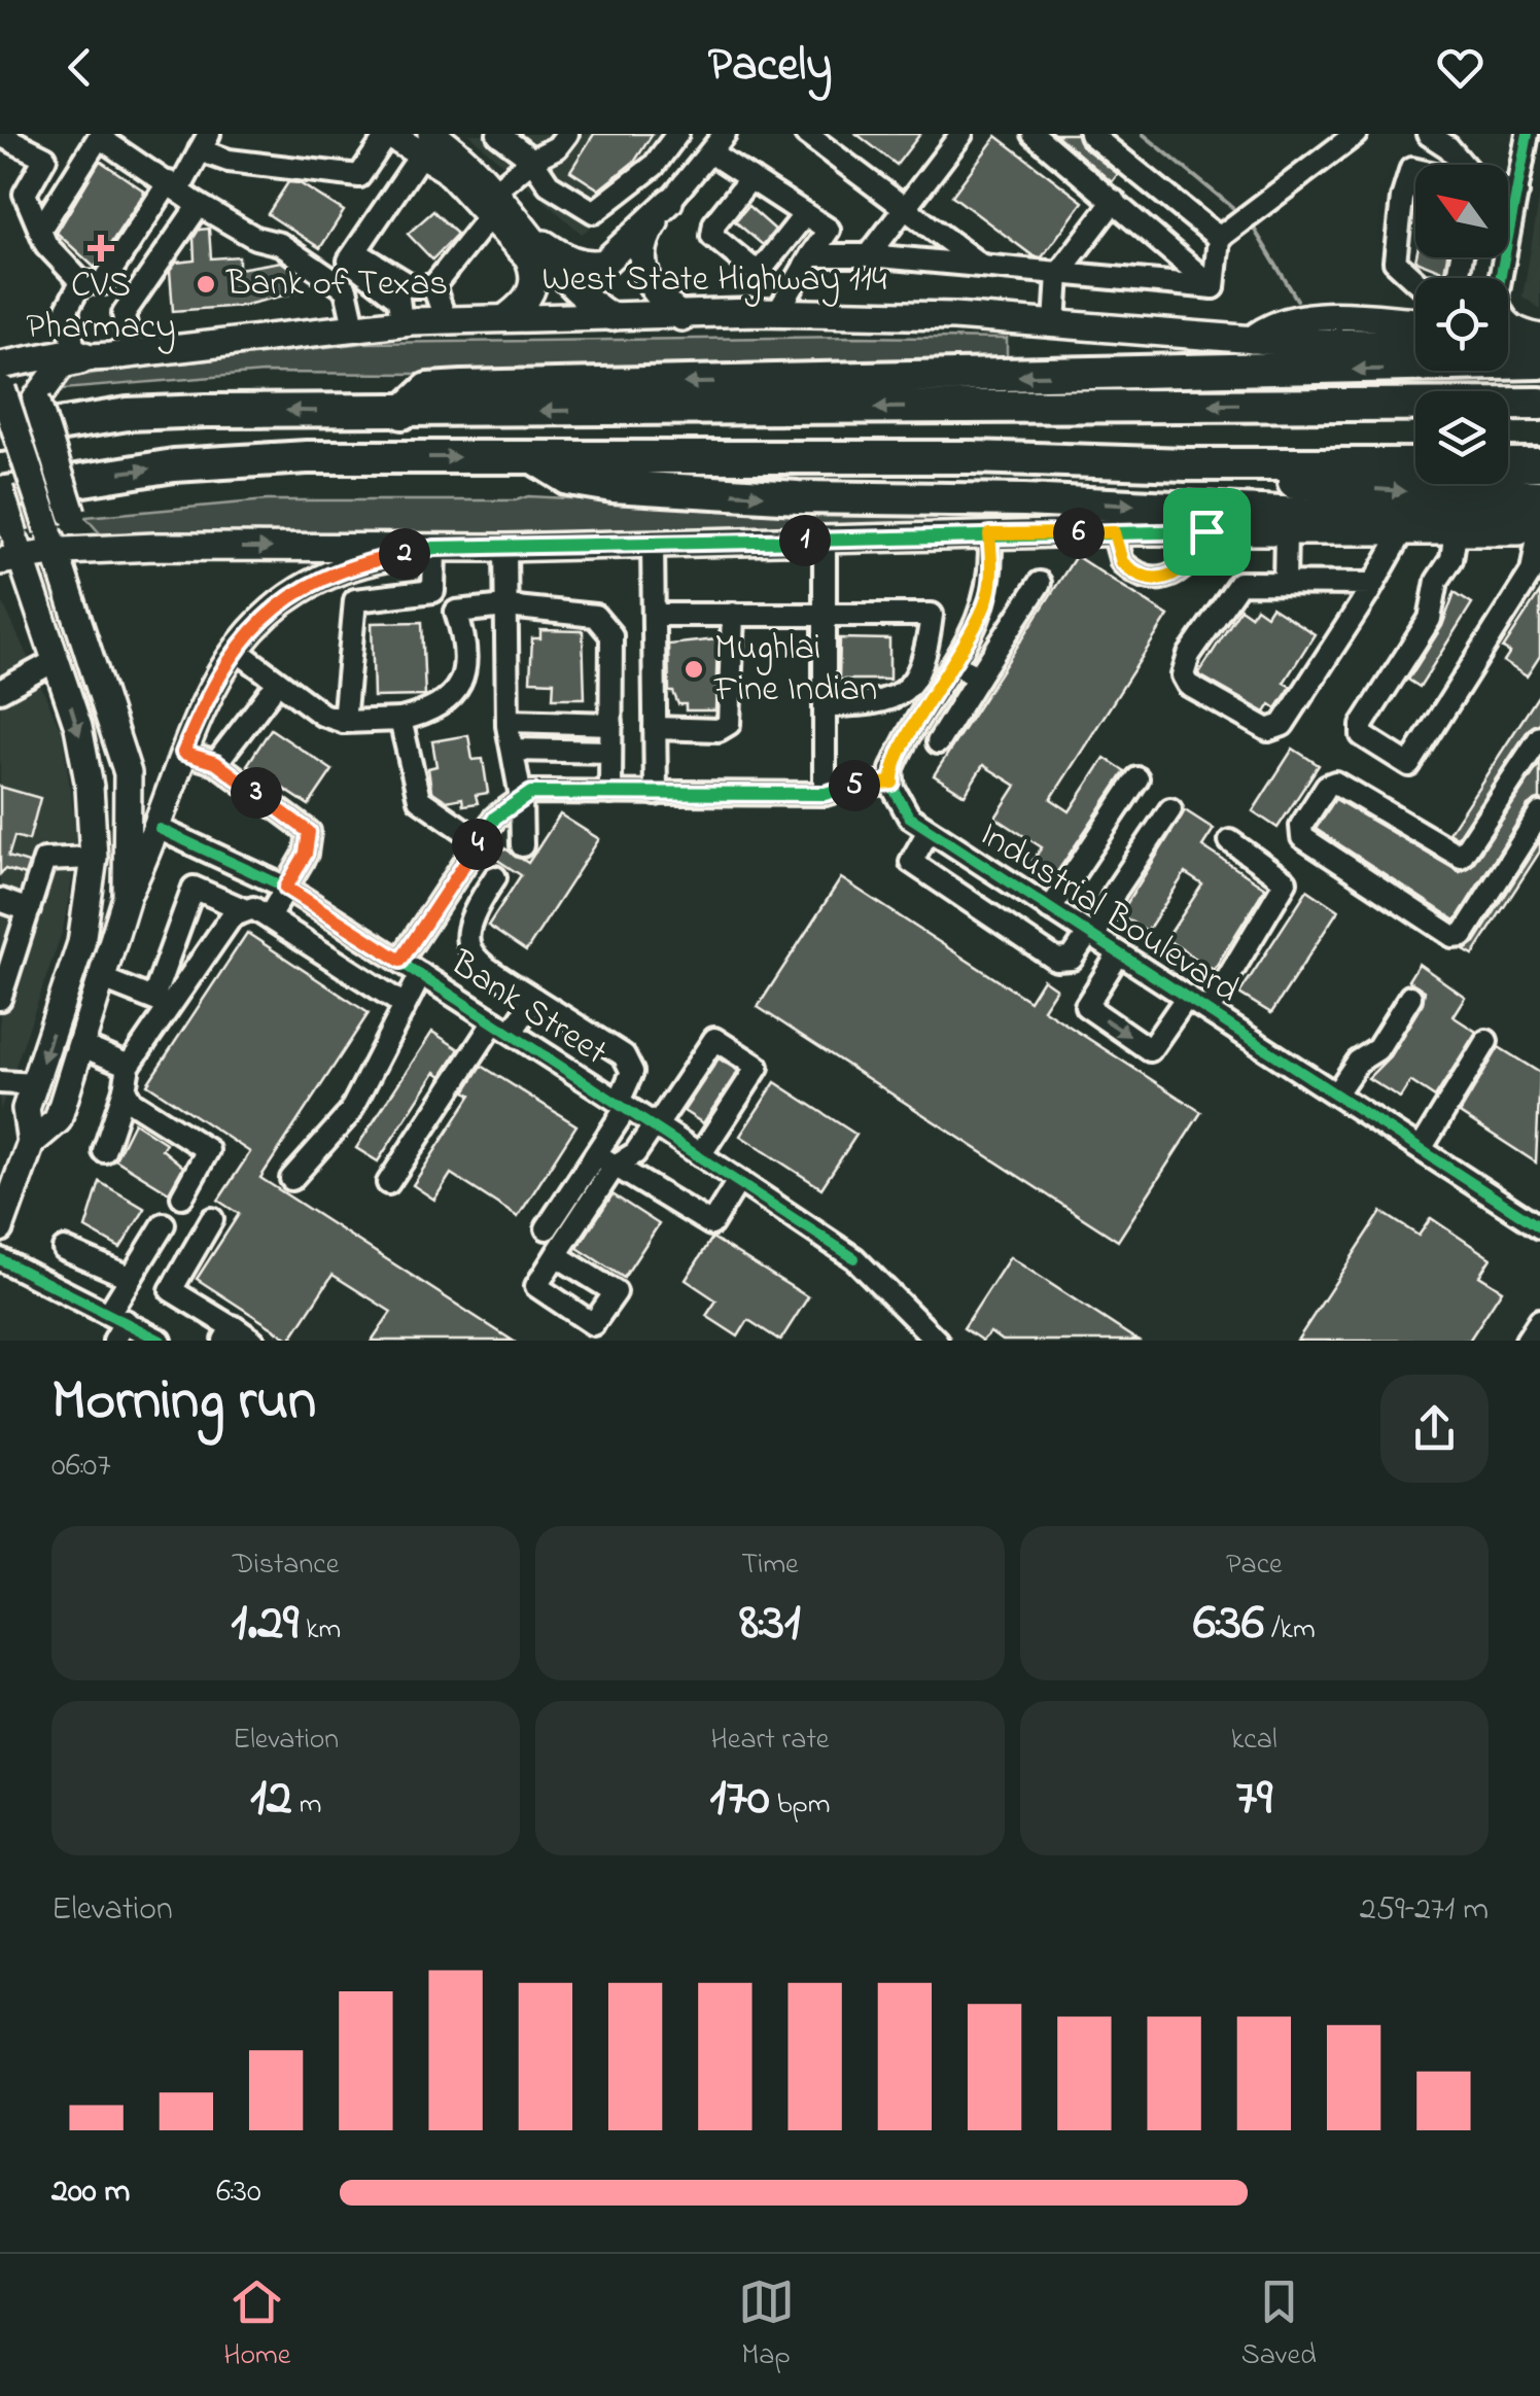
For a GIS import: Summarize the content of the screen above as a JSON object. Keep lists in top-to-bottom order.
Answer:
{
  "streets": {
    "main road": ["West State Highway 114"],
    "street": ["Industrial Boulevard", "Bank Street"]
  },
  "places": {
    "health": ["CVS Pharmacy"],
    "other": ["Bank of Texas", "Mughlai Fine Indian"]
  },
  "north": "top left",
  "page": {
    "header": "Pacely",
    "pins": [
      "6",
      "1",
      "2",
      "5",
      "3",
      "4"
    ],
    "heading": ["Morning run", "06:07"],
    "stats": [
      ["Distance", "1.29 km"],
      ["Time", "8:31"],
      ["Pace", "6:36 /km"],
      ["Elevation", "12 m"],
      ["Heart rate", "170 bpm"],
      ["kcal", "79"]
    ],
    "chart": ["Elevation", "259–271 m"],
    "list": [
      {
        "name": "200 m",
        "note": "6:30"
      }
    ],
    "tabs": ["Home", "Map", "Saved"]
  }
}
